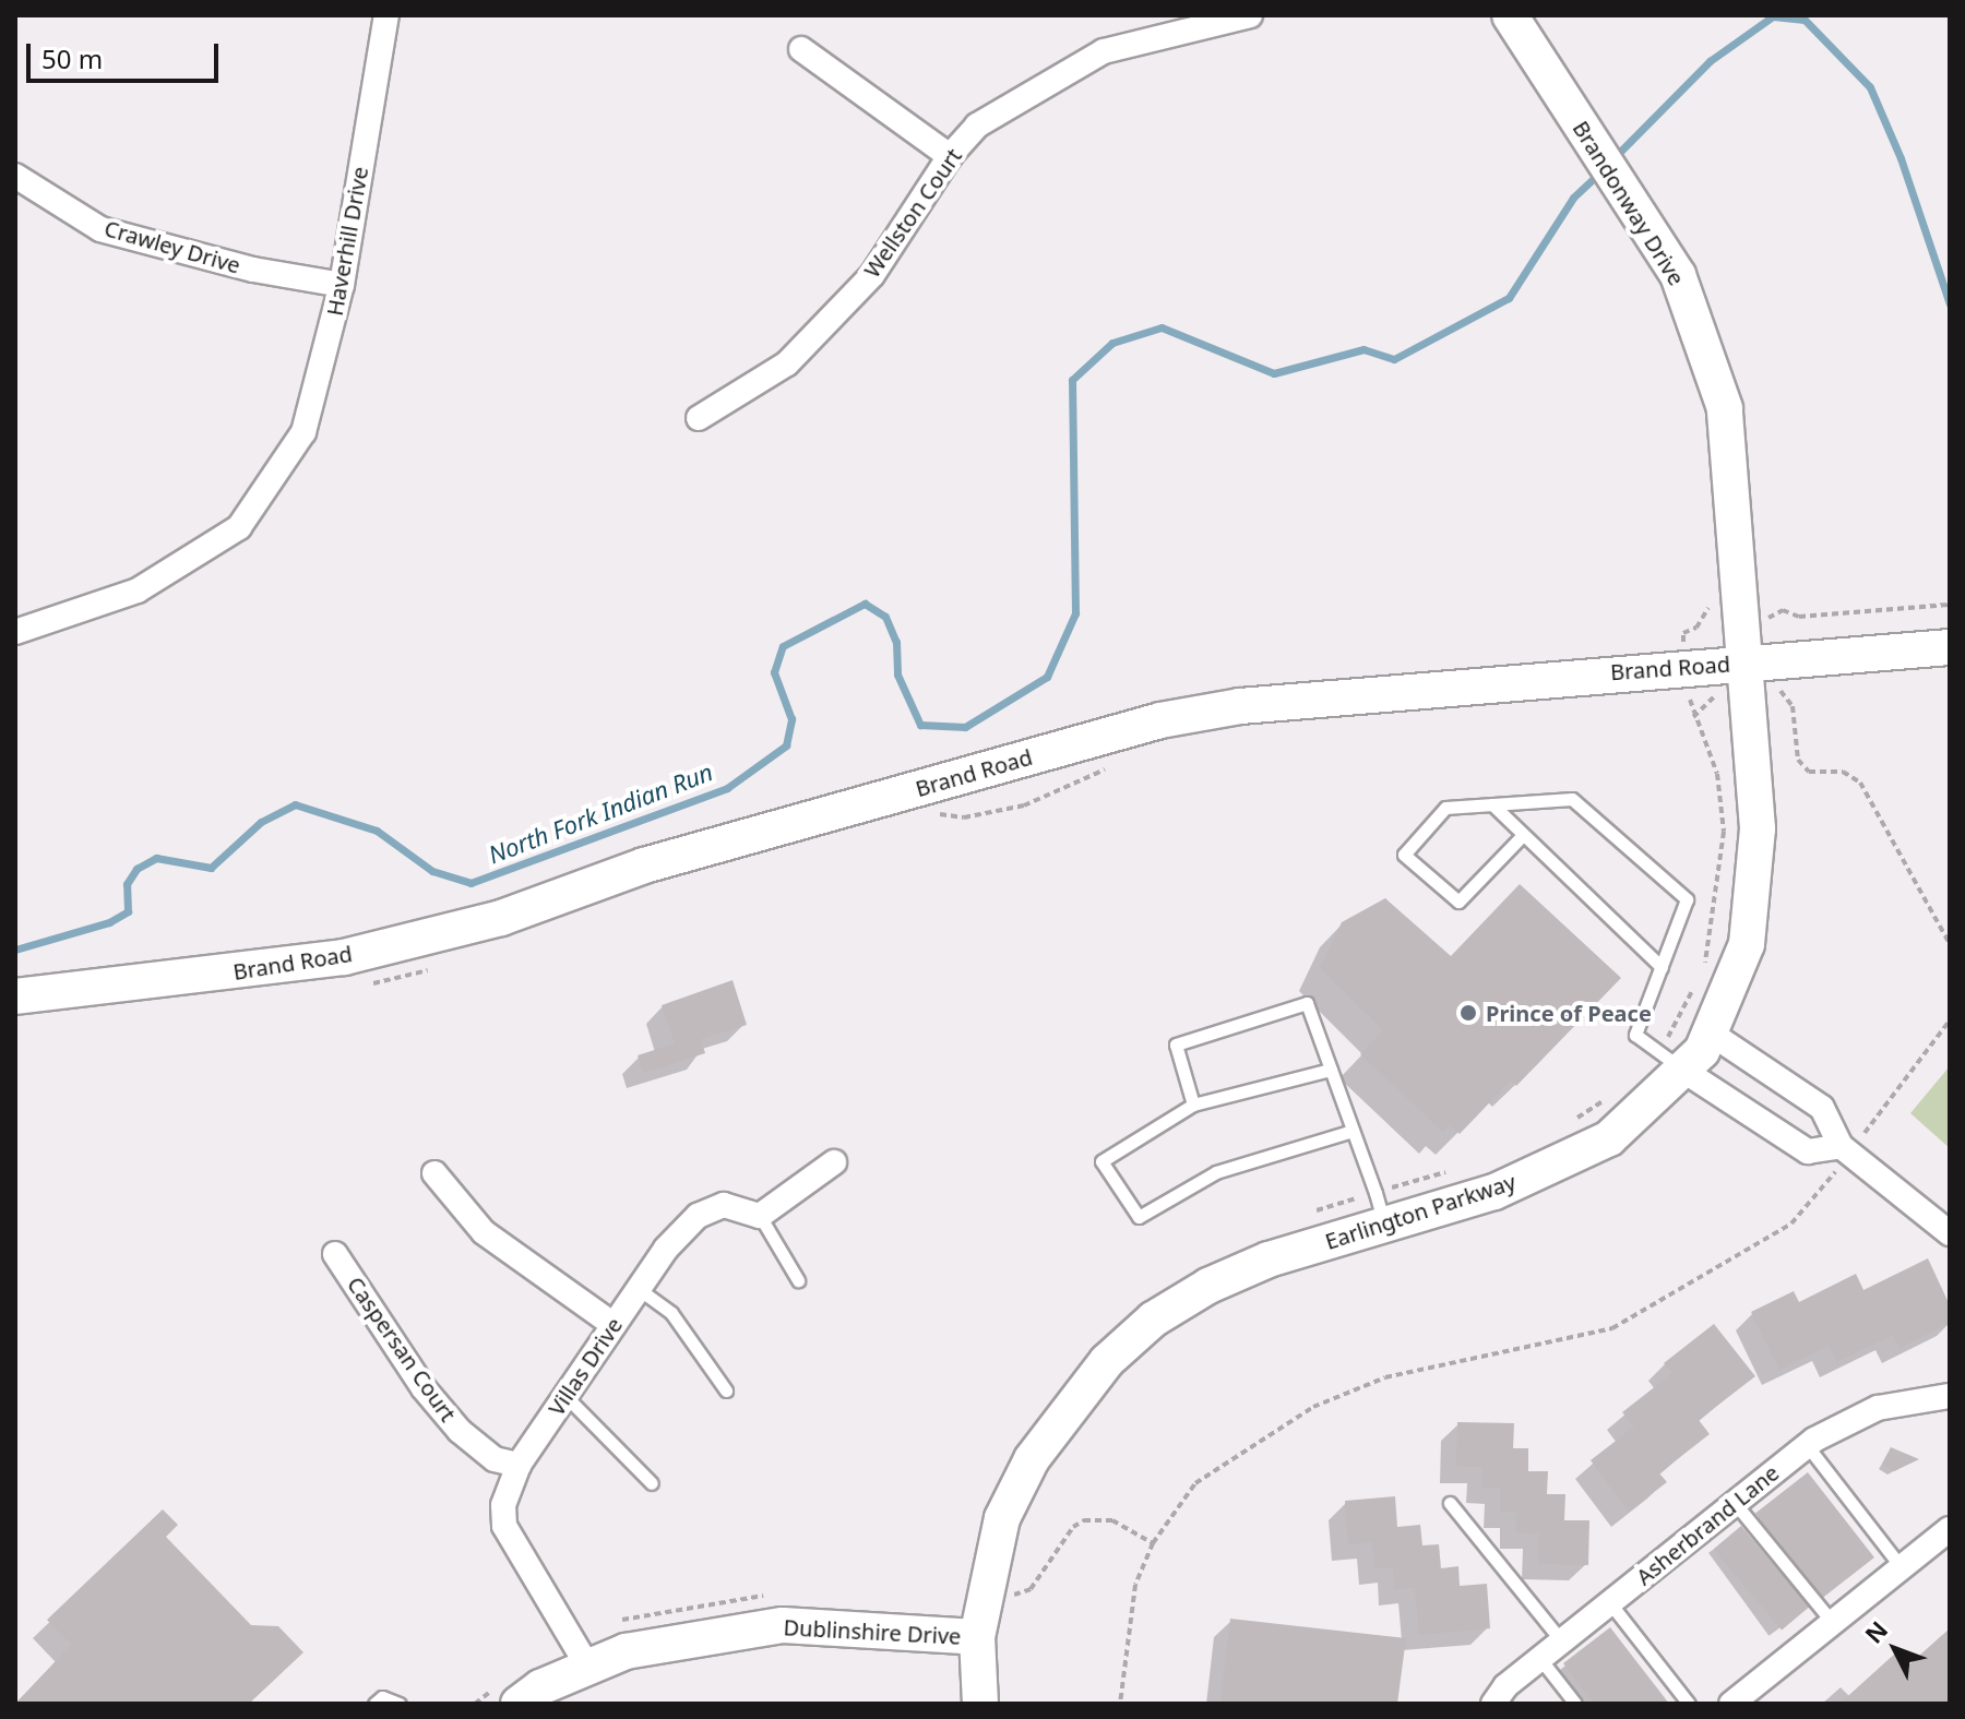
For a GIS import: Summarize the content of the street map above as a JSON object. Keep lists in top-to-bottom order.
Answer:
{
  "streets": {
    "street": [
      "Brandonway Drive",
      "Wellston Court",
      "Haverhill Drive",
      "Crawley Drive",
      "Brand Road",
      "Earlington Parkway",
      "Caspersan Court",
      "Villas Drive",
      "Asherbrand Lane",
      "Dublinshire Drive"
    ]
  },
  "crossings": [
    ["Brandonway Drive", "Brand Road"],
    ["Brandonway Drive", "Earlington Parkway"],
    ["Haverhill Drive", "Crawley Drive"],
    ["Brand Road", "Earlington Parkway"],
    ["Earlington Parkway", "Dublinshire Drive"],
    ["Caspersan Court", "Villas Drive"],
    ["Villas Drive", "Dublinshire Drive"]
  ],
  "water": ["North Fork Indian Run"],
  "places": ["Prince of Peace"],
  "scale_bar": "50 m",
  "north": "top left"
}
